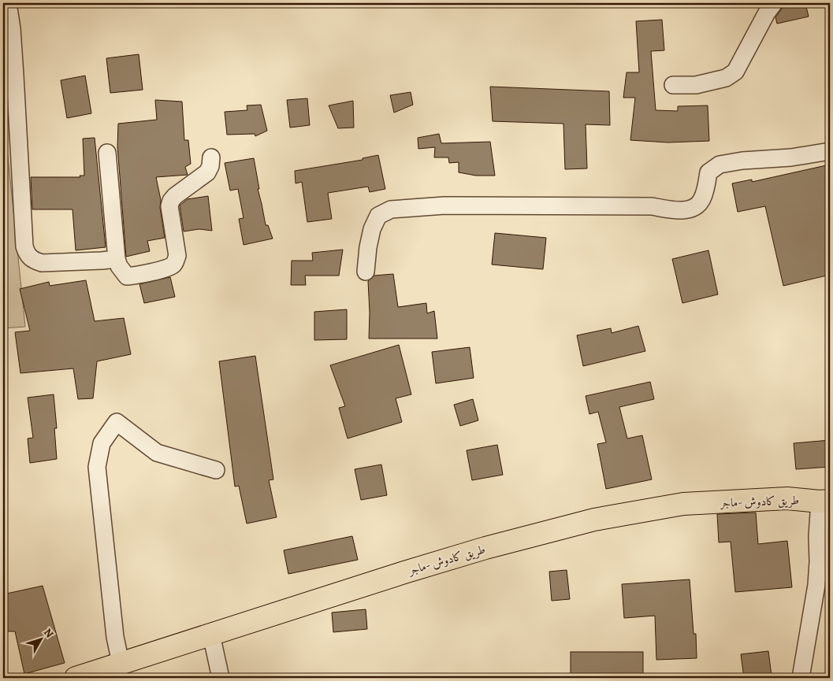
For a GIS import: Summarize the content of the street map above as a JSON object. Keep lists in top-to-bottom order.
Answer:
{
  "streets": {
    "highway": ["طريق كادوش -ماجر"]
  },
  "north": "top right"
}
